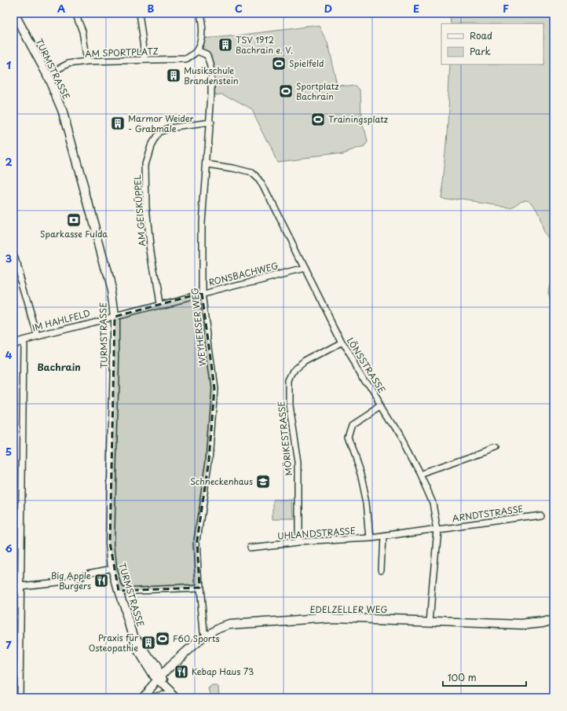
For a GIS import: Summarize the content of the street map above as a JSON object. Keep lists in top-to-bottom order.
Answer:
{
  "streets": {
    "main road": ["TURMSTRASSE", "EDELZELLER WEG"],
    "street": [
      "AM SPORTPLATZ",
      "AM GEISKÜPPEL",
      "RONSBACHWEG",
      "IM HAHLFELD",
      "WEYHERSER WEG",
      "LÖNSSTRASSE",
      "MÖRIKESTRASSE",
      "ARNDTSTRASSE",
      "UHLANDSTRASSE"
    ]
  },
  "crossings": [
    ["AM SPORTPLATZ", "TURMSTRASSE"],
    ["AM SPORTPLATZ", "WEYHERSER WEG"],
    ["TURMSTRASSE", "RONSBACHWEG"],
    ["TURMSTRASSE", "IM HAHLFELD"],
    ["TURMSTRASSE", "EDELZELLER WEG"],
    ["AM GEISKÜPPEL", "RONSBACHWEG"],
    ["AM GEISKÜPPEL", "WEYHERSER WEG"],
    ["RONSBACHWEG", "IM HAHLFELD"],
    ["RONSBACHWEG", "WEYHERSER WEG"],
    ["RONSBACHWEG", "LÖNSSTRASSE"],
    ["WEYHERSER WEG", "LÖNSSTRASSE"],
    ["WEYHERSER WEG", "EDELZELLER WEG"],
    ["LÖNSSTRASSE", "MÖRIKESTRASSE"],
    ["LÖNSSTRASSE", "ARNDTSTRASSE"],
    ["LÖNSSTRASSE", "UHLANDSTRASSE"],
    ["LÖNSSTRASSE", "EDELZELLER WEG"],
    ["MÖRIKESTRASSE", "UHLANDSTRASSE"],
    ["ARNDTSTRASSE", "UHLANDSTRASSE"]
  ],
  "districts": ["Bachrain"],
  "places": {
    "building": [
      "TSV 1912 Bachrain e. V.",
      "Musikschule Brandenstein",
      "Marmor Weider - Grabmale",
      "Praxis für Osteopathie"
    ],
    "sports": [
      "Spielfeld",
      "Sportplatz Bachrain",
      "Trainingsplatz",
      "F60 Sports"
    ],
    "bank": ["Sparkasse Fulda"],
    "school or university": ["Schneckenhaus"],
    "restaurant": ["Big Apple Burgers", "Kebap Haus 73"]
  },
  "legend": ["Road", "Park"],
  "scale_bar": "100 m",
  "grid": {
    "columns": [
      "A",
      "B",
      "C",
      "D",
      "E",
      "F"
    ],
    "rows": [
      "1",
      "2",
      "3",
      "4",
      "5",
      "6",
      "7"
    ]
  }
}
